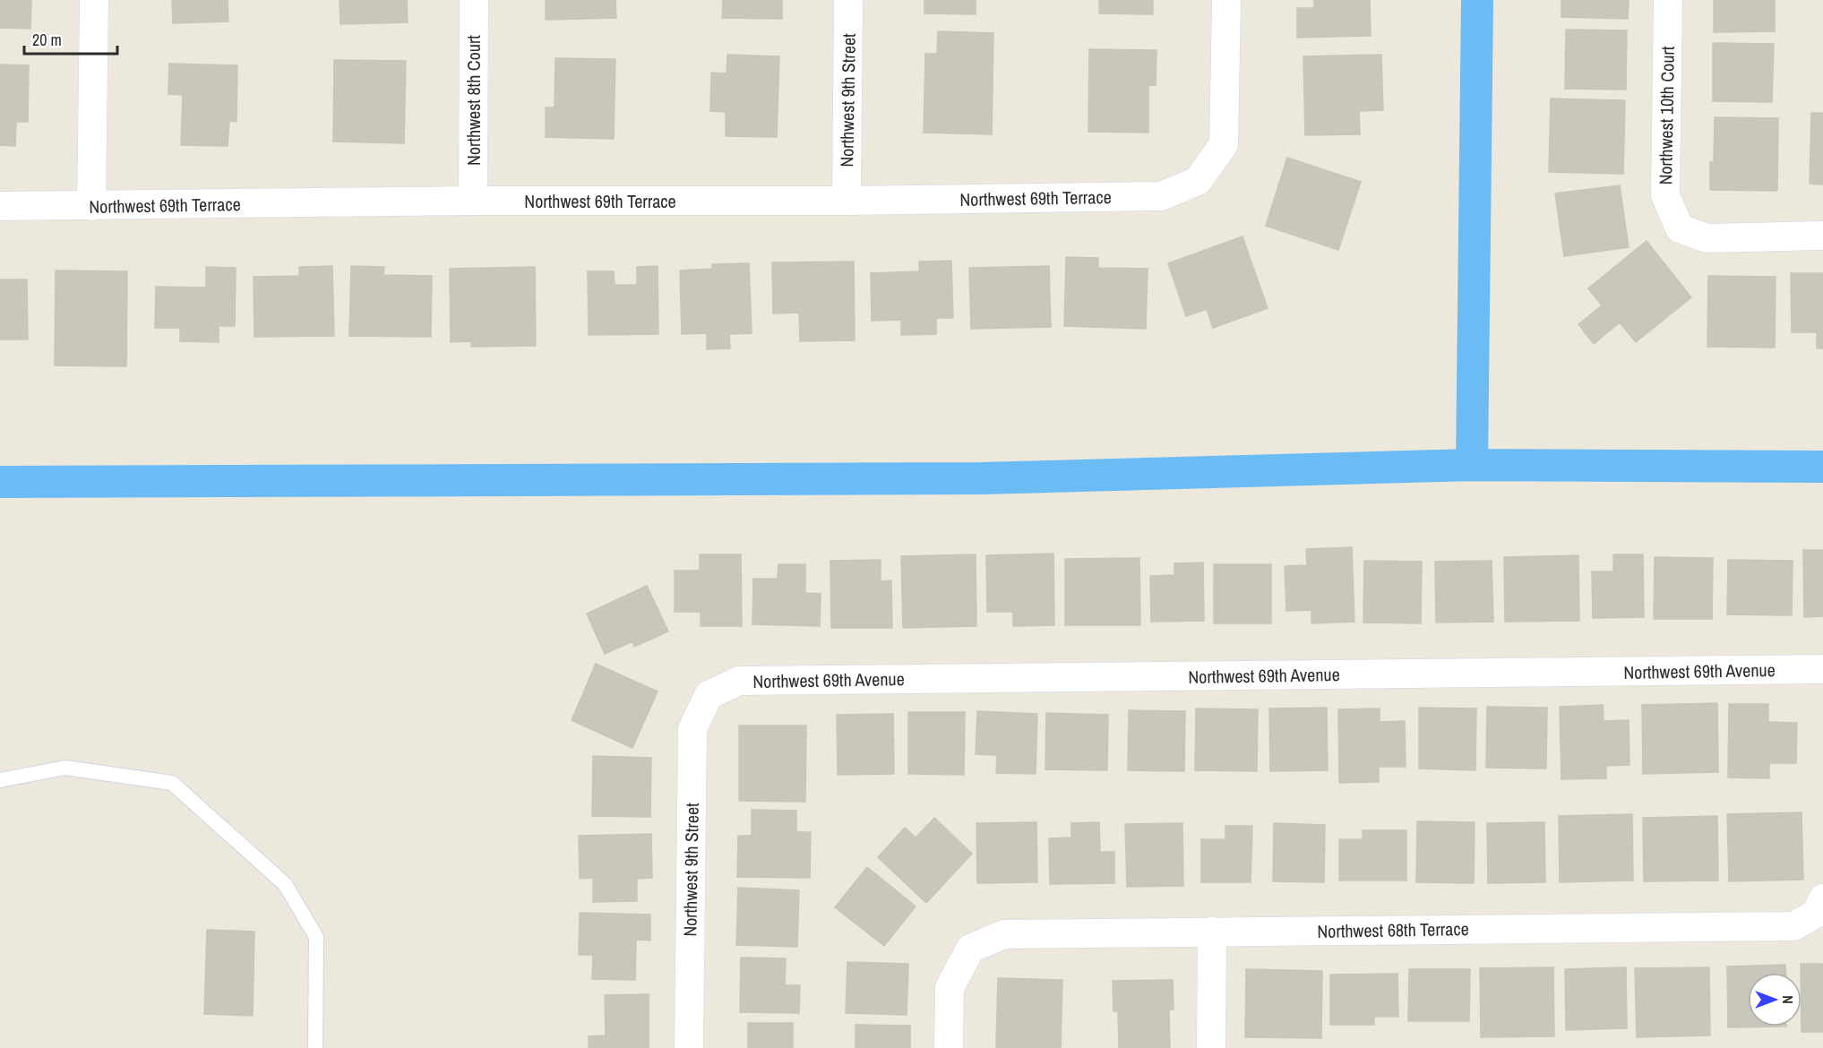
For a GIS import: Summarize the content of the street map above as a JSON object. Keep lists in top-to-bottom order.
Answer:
{
  "streets": {
    "street": [
      "Northwest 8th Court",
      "Northwest 9th Street",
      "Northwest 10th Court",
      "Northwest 69th Terrace",
      "Northwest 69th Avenue",
      "Northwest 68th Terrace"
    ]
  },
  "crossings": [
    ["Northwest 8th Court", "Northwest 69th Terrace"],
    ["Northwest 9th Street", "Northwest 69th Terrace"],
    ["Northwest 9th Street", "Northwest 69th Avenue"]
  ],
  "scale_bar": "20 m",
  "north": "right"
}
